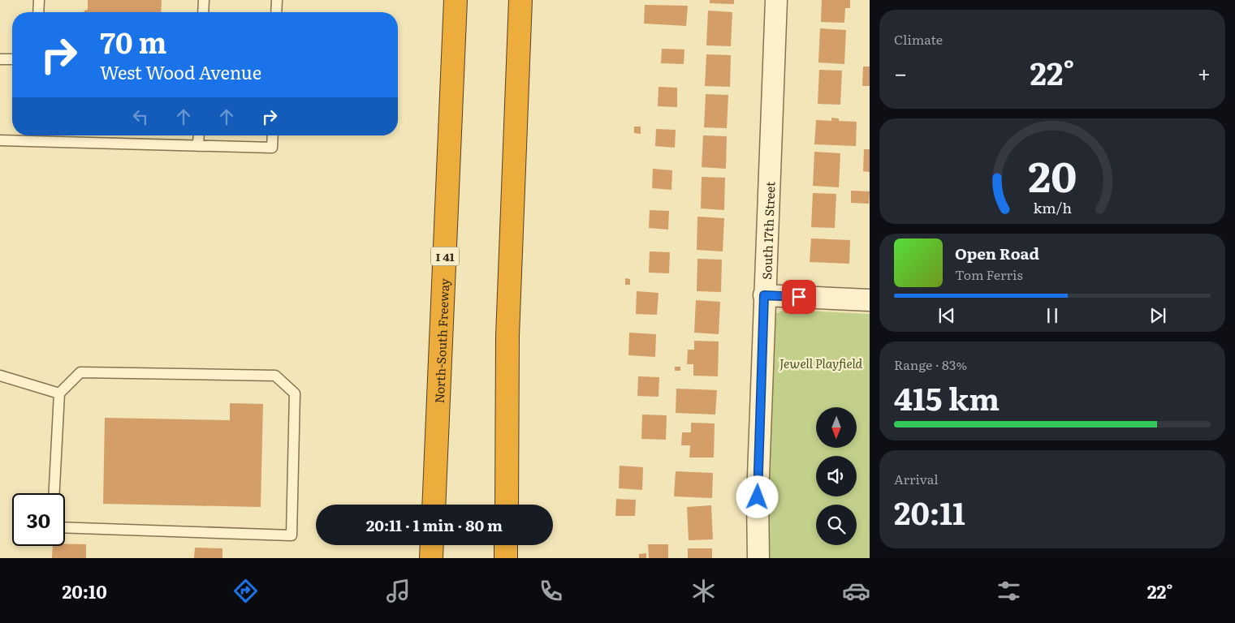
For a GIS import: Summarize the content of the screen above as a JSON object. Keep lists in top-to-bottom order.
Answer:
{
  "streets": {
    "highway": ["I 41", "North-South Freeway"],
    "street": ["South 17th Street"]
  },
  "parks": ["Jewell Playfield"],
  "north": "bottom",
  "page": {
    "tile": [
      "Climate",
      ["Range · 83%", "415 km"],
      ["Arrival", "20:11"]
    ],
    "turn": ["70 m", "West Wood Avenue"],
    "heat": ["−", "22°", "+"],
    "song": ["Open Road", "Tom Ferris"],
    "limit": "30",
    "trip": "20:11 · 1 min · 80 m",
    "tabs": ["20:10", "22°"],
    "gauge": ["20", "km/h"]
  }
}
